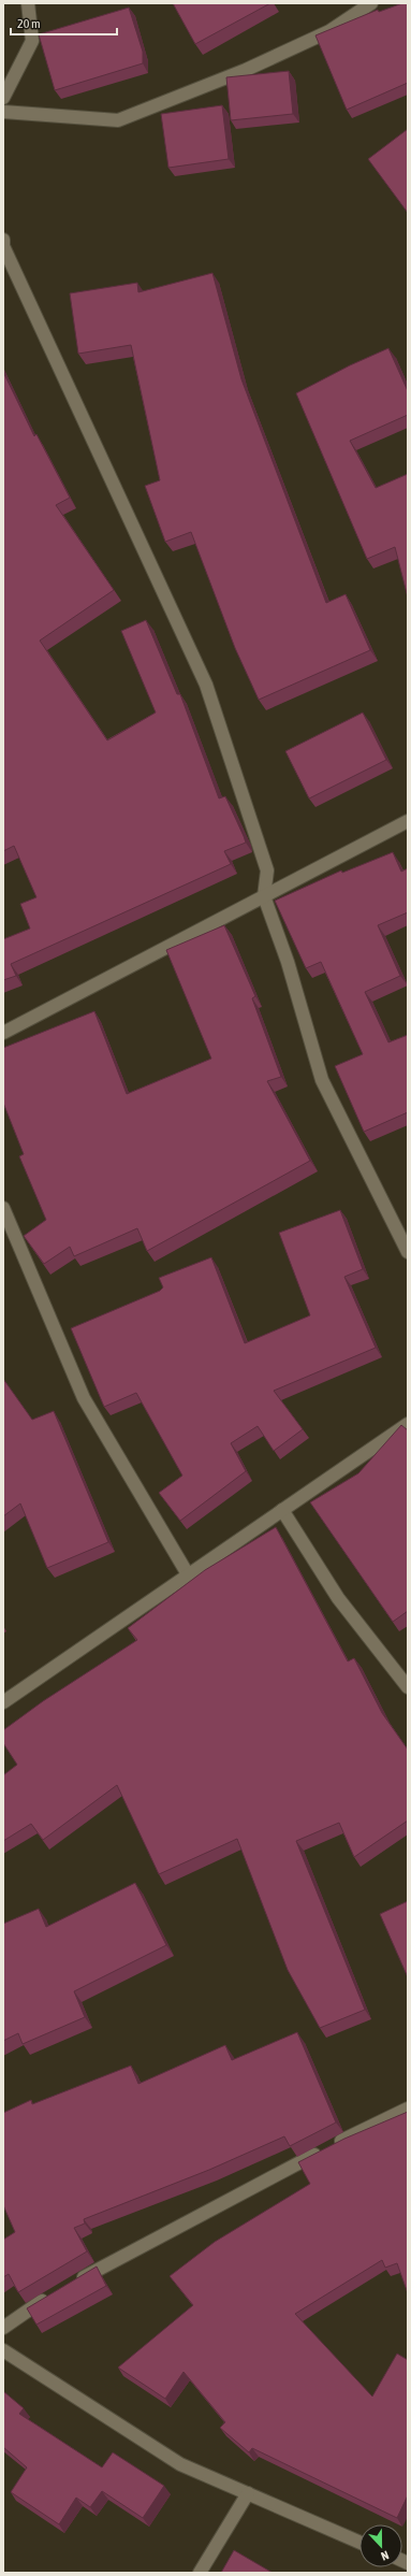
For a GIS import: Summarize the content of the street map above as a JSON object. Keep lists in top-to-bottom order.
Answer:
{
  "scale_bar": "20 m",
  "north": "bottom"
}
